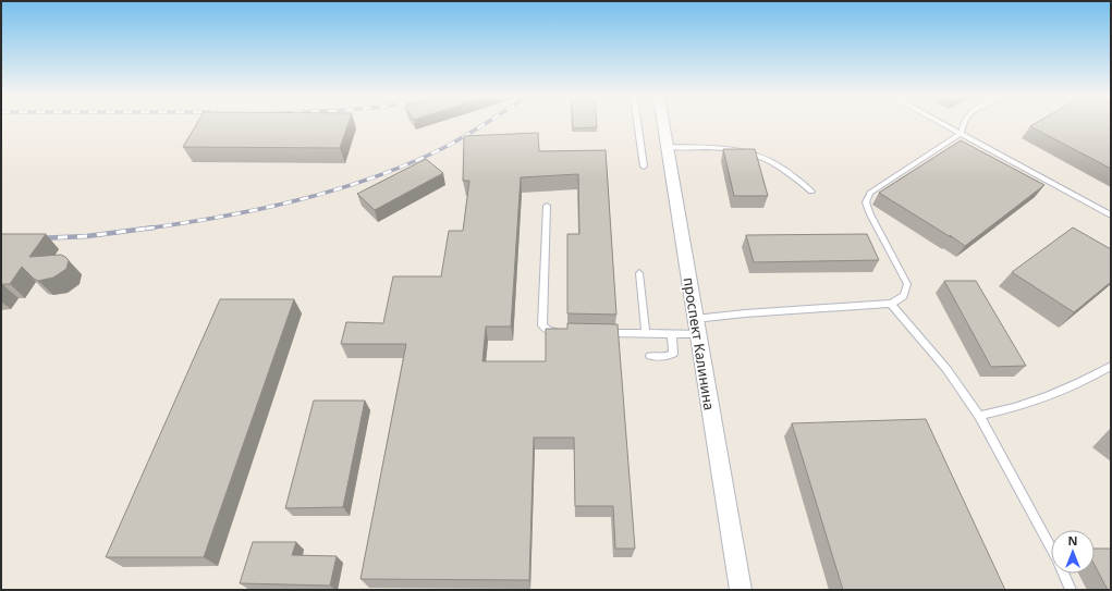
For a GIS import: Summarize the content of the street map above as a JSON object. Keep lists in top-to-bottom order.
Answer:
{
  "streets": {
    "street": ["проспект Калинина"]
  },
  "north": "top"
}
